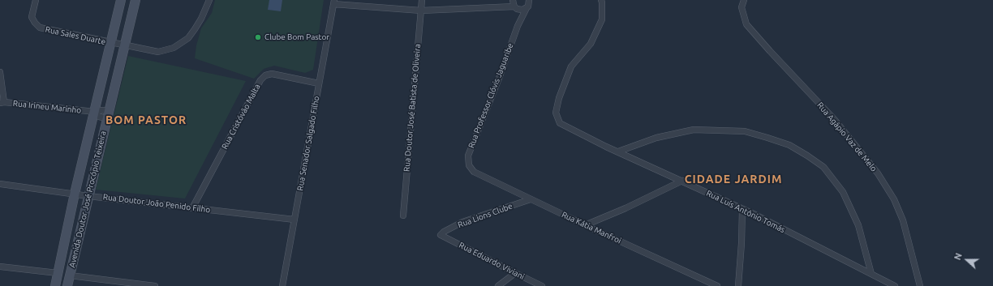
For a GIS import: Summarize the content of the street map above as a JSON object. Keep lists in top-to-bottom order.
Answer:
{
  "streets": {
    "street": [
      "Rua Sales Duarte",
      "Rua Professor Clóvis Jaguaribe",
      "Rua Irineu Marinho",
      "Rua Doutor José Batista de Oliveira",
      "Rua Cristóvão Malta",
      "Rua Agápio Vaz de Melo",
      "Rua Senador Salgado Filho",
      "Avenida Doutor José Procópio Teixeira",
      "Rua Doutor João Penido Filho",
      "Rua Luís Antônio Tomás",
      "Rua Lions Clube",
      "Rua Kátia Manfroi",
      "Rua Eduardo Viviani"
    ]
  },
  "crossings": [
    ["Rua Sales Duarte", "Avenida Doutor José Procópio Teixeira"],
    ["Rua Professor Clóvis Jaguaribe", "Rua Kátia Manfroi"],
    ["Rua Irineu Marinho", "Avenida Doutor José Procópio Teixeira"],
    ["Rua Cristóvão Malta", "Rua Senador Salgado Filho"],
    ["Rua Cristóvão Malta", "Rua Doutor João Penido Filho"],
    ["Rua Senador Salgado Filho", "Rua Doutor João Penido Filho"],
    ["Avenida Doutor José Procópio Teixeira", "Rua Doutor João Penido Filho"],
    ["Rua Lions Clube", "Rua Kátia Manfroi"],
    ["Rua Lions Clube", "Rua Eduardo Viviani"]
  ],
  "districts": ["BOM PASTOR", "CIDADE JARDIM"],
  "places": ["Clube Bom Pastor"],
  "north": "left"
}
